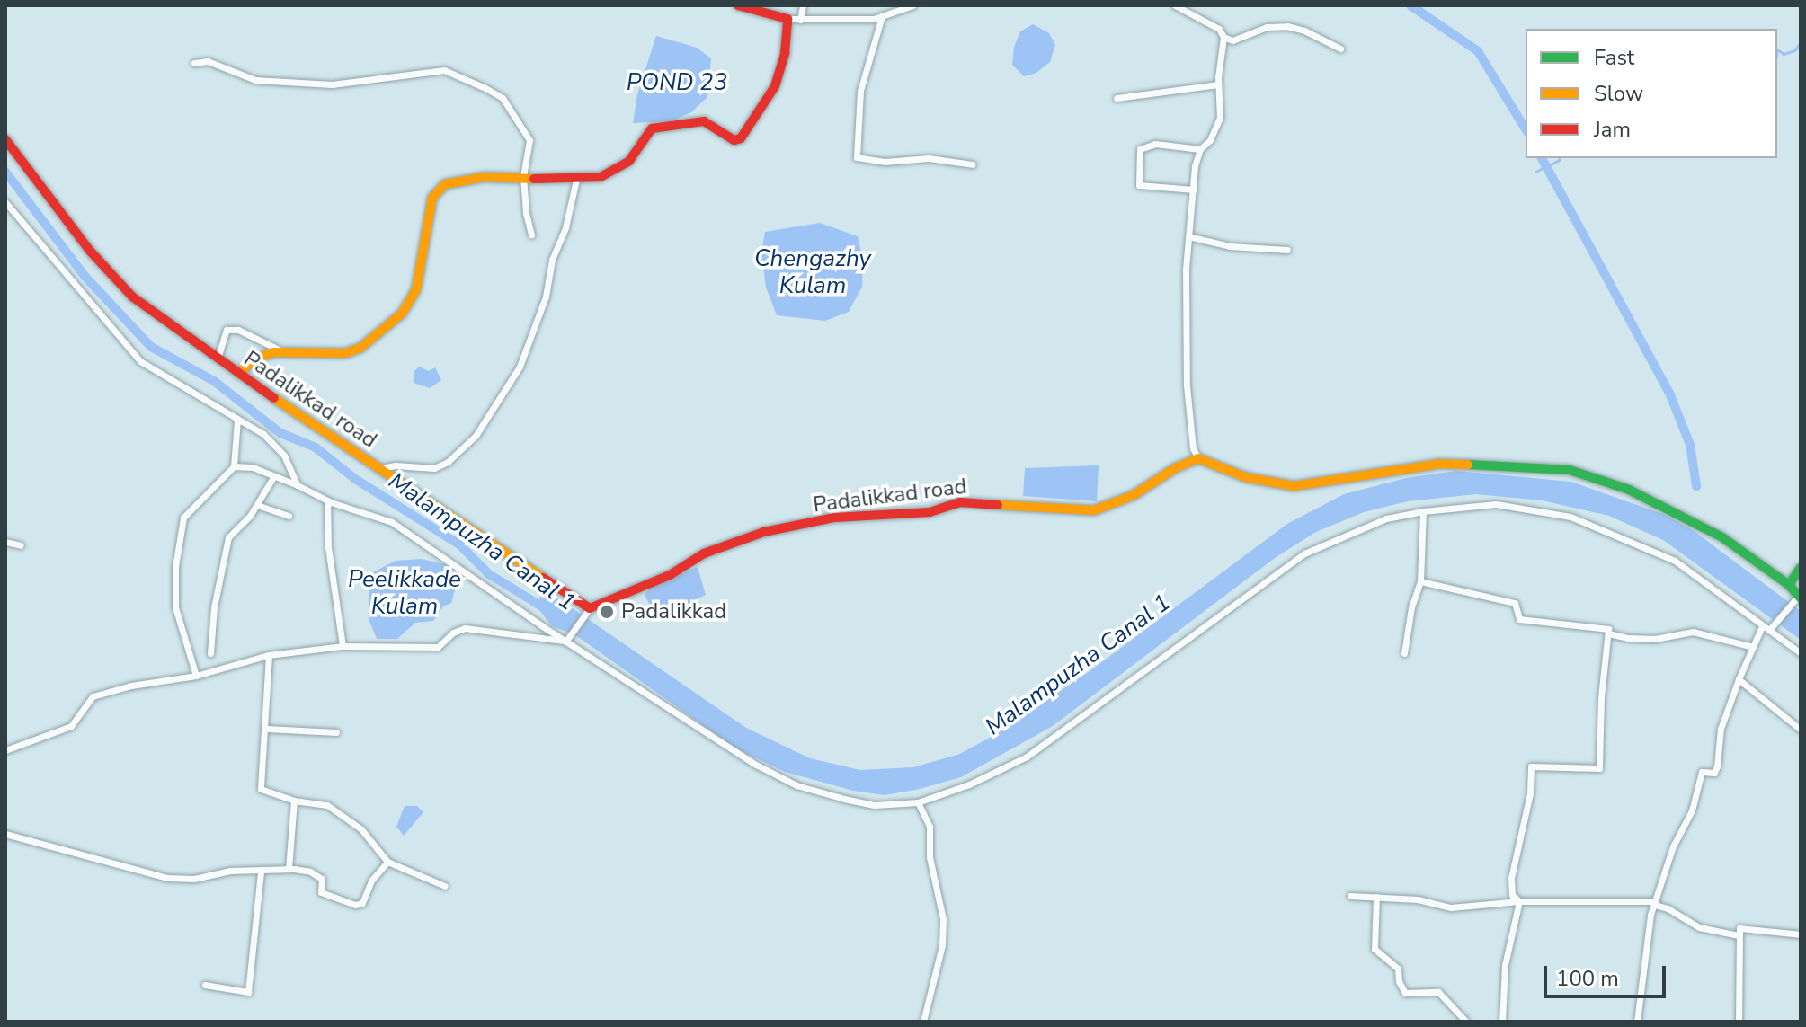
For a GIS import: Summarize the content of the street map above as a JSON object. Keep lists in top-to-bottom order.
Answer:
{
  "streets": {
    "street": ["Padalikkad road"]
  },
  "water": [
    "POND 23",
    "Chengazhy Kulam",
    "Malampuzha Canal 1",
    "Peelikkade Kulam"
  ],
  "places": ["Padalikkad"],
  "legend": ["Fast", "Slow", "Jam"],
  "scale_bar": "100 m"
}
